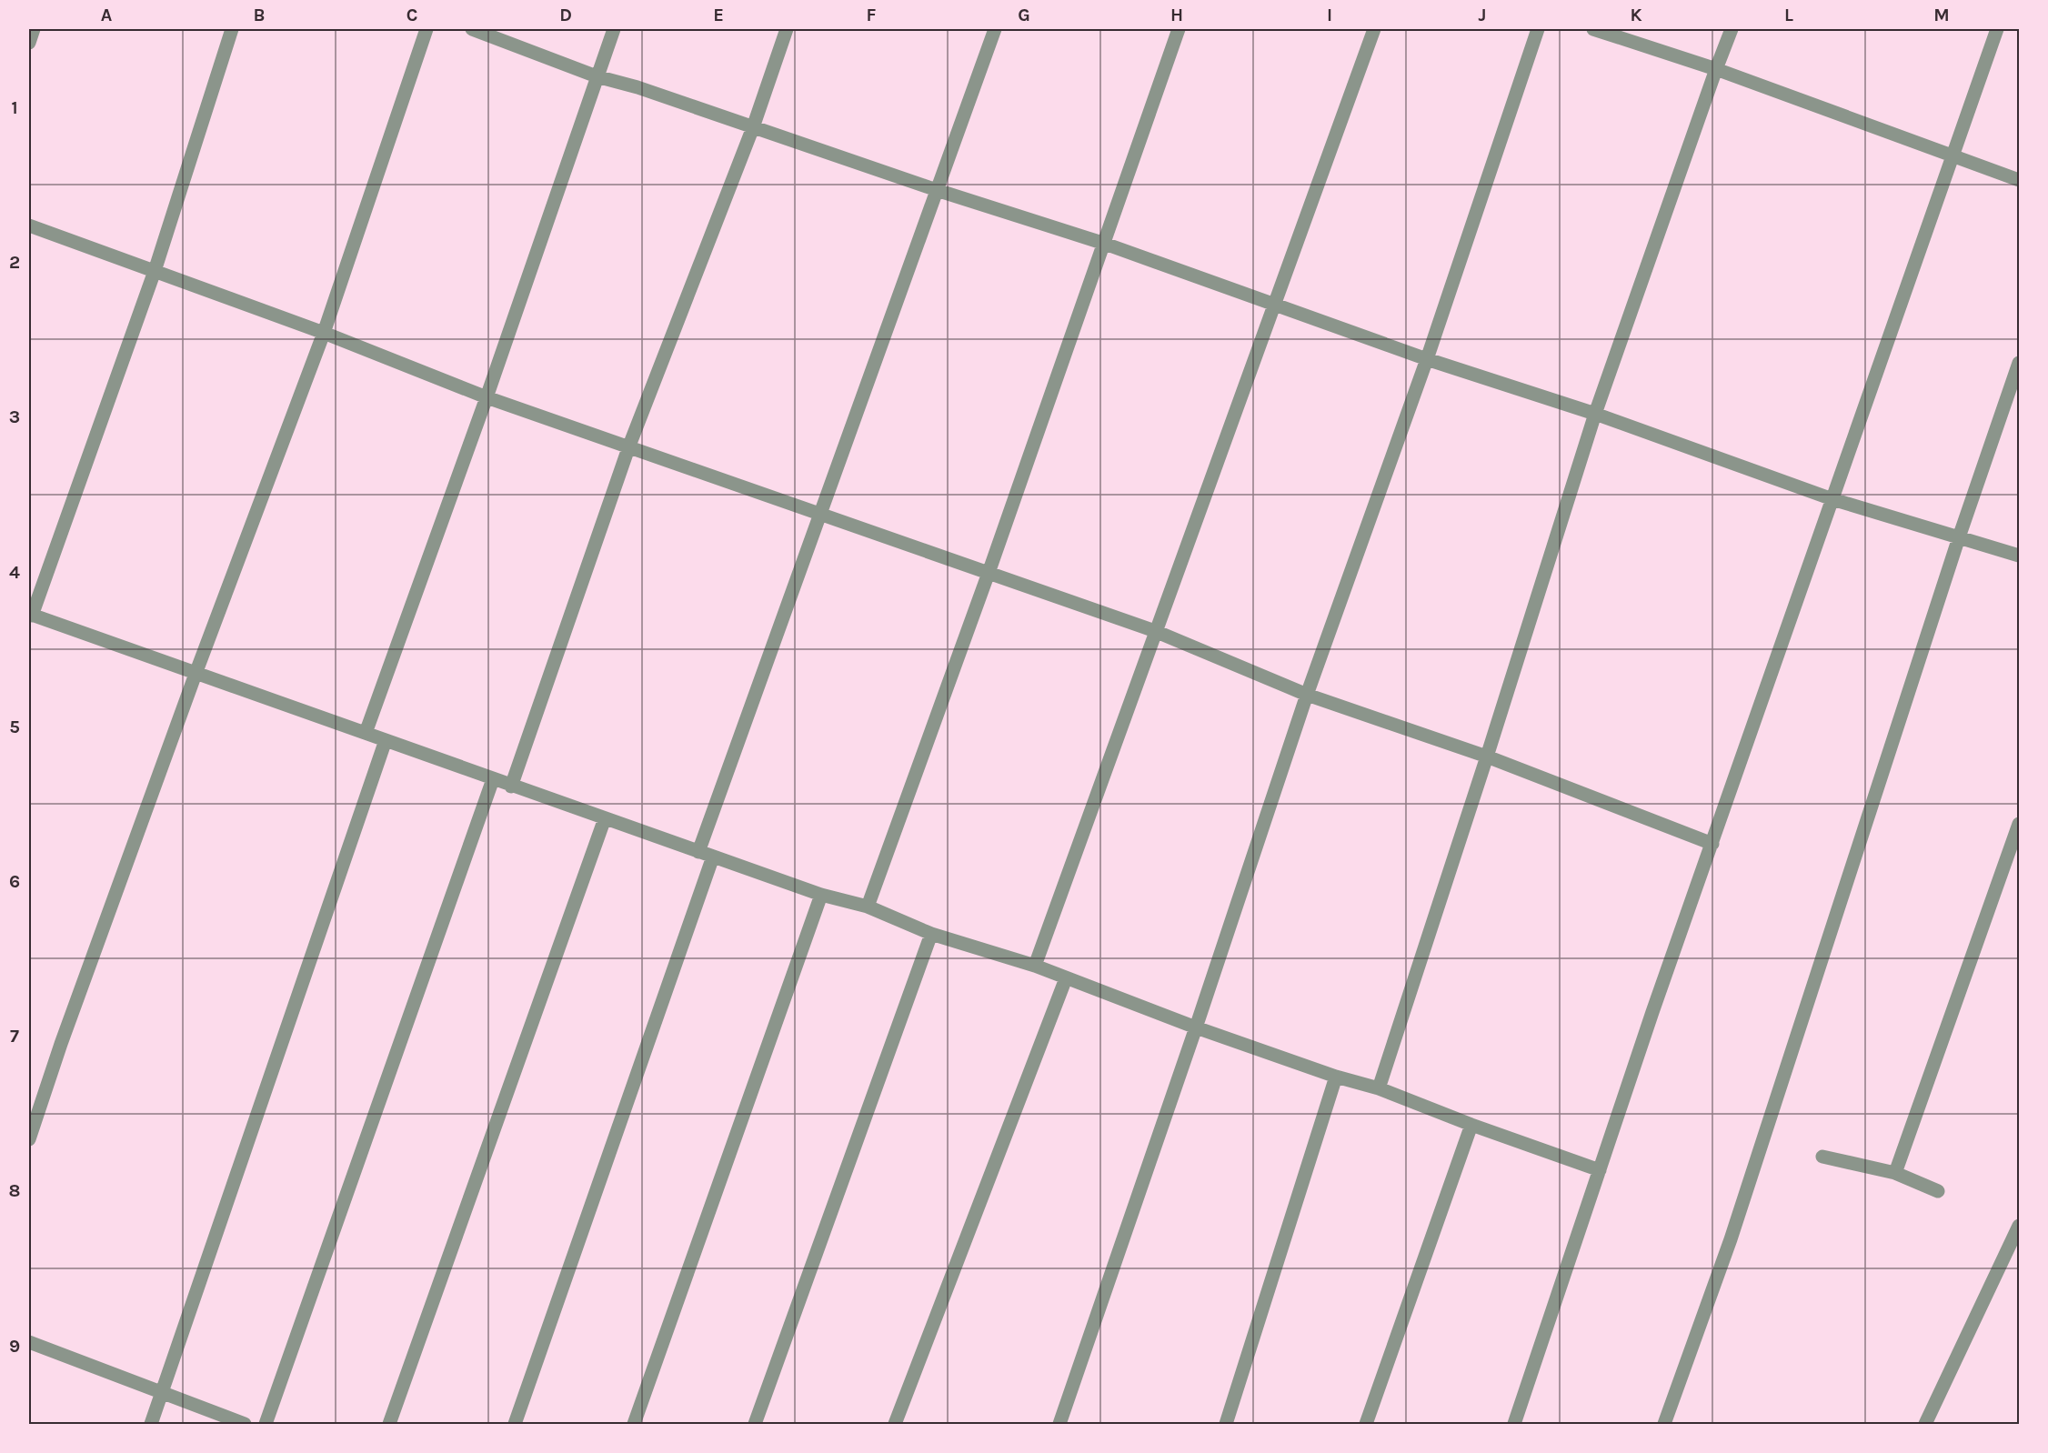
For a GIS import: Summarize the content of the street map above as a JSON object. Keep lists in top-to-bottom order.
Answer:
{
  "grid": {
    "columns": [
      "A",
      "B",
      "C",
      "D",
      "E",
      "F",
      "G",
      "H",
      "I",
      "J",
      "K",
      "L",
      "M"
    ],
    "rows": [
      "1",
      "2",
      "3",
      "4",
      "5",
      "6",
      "7",
      "8",
      "9"
    ]
  }
}
